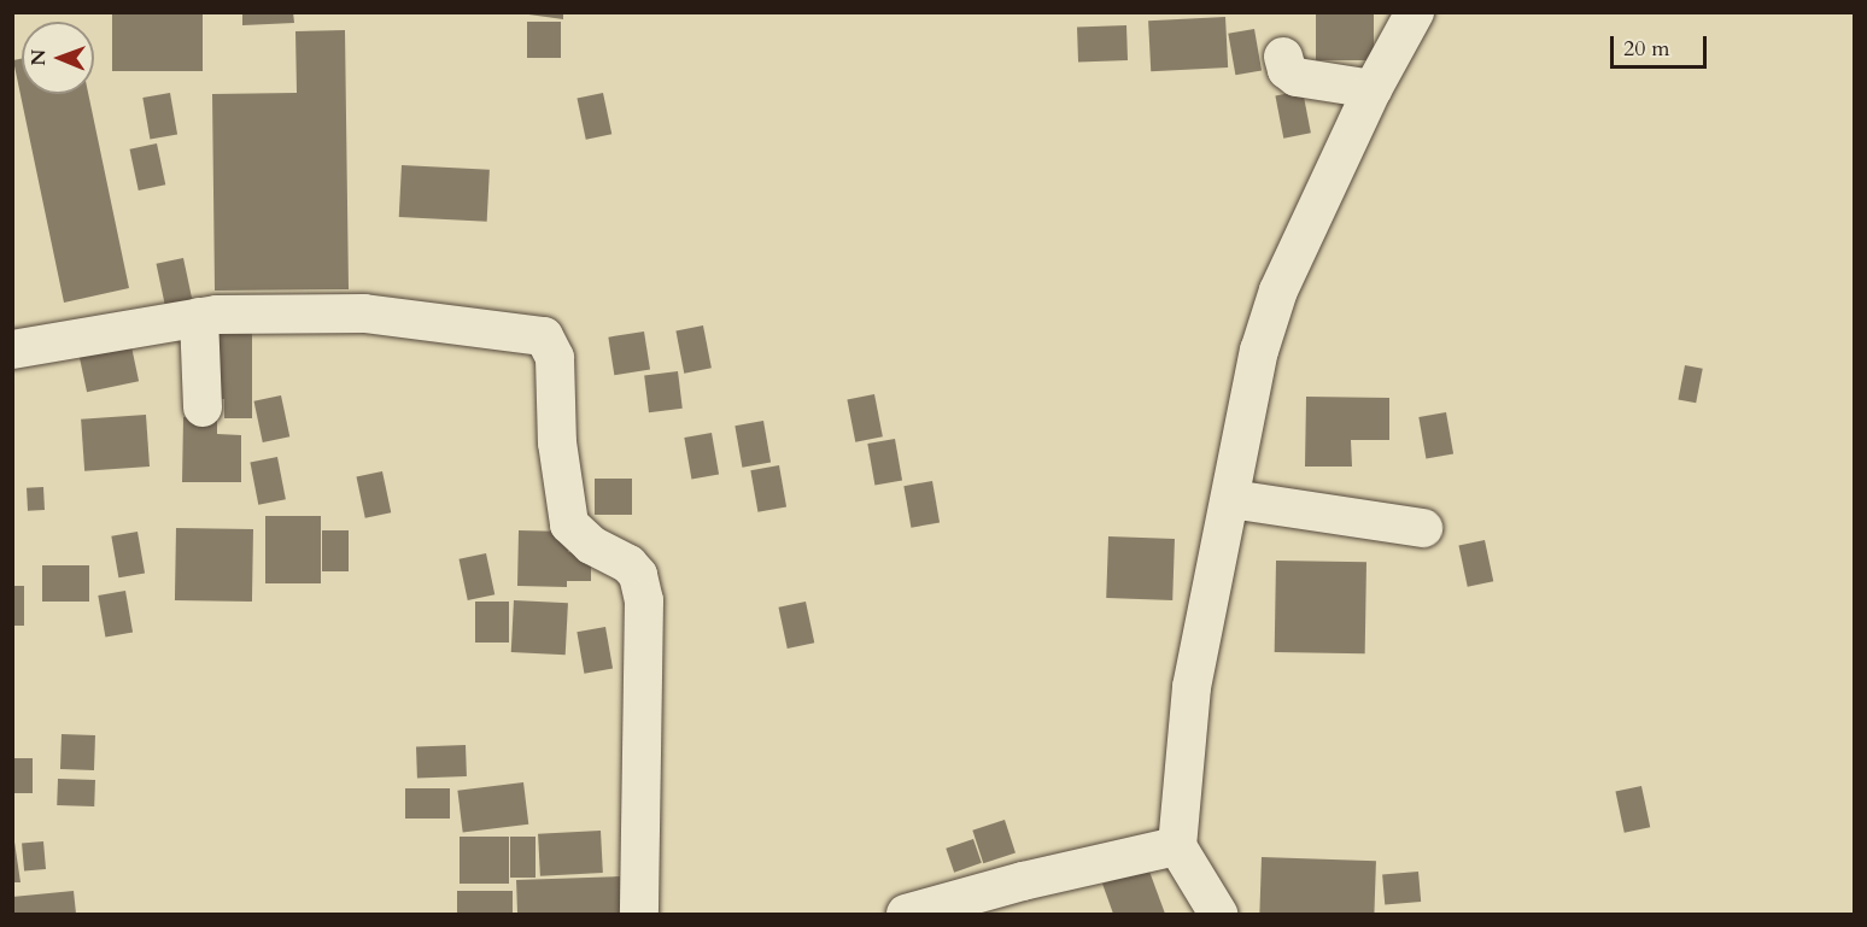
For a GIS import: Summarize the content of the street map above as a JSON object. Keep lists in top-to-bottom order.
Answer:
{
  "scale_bar": "20 m",
  "north": "left"
}
